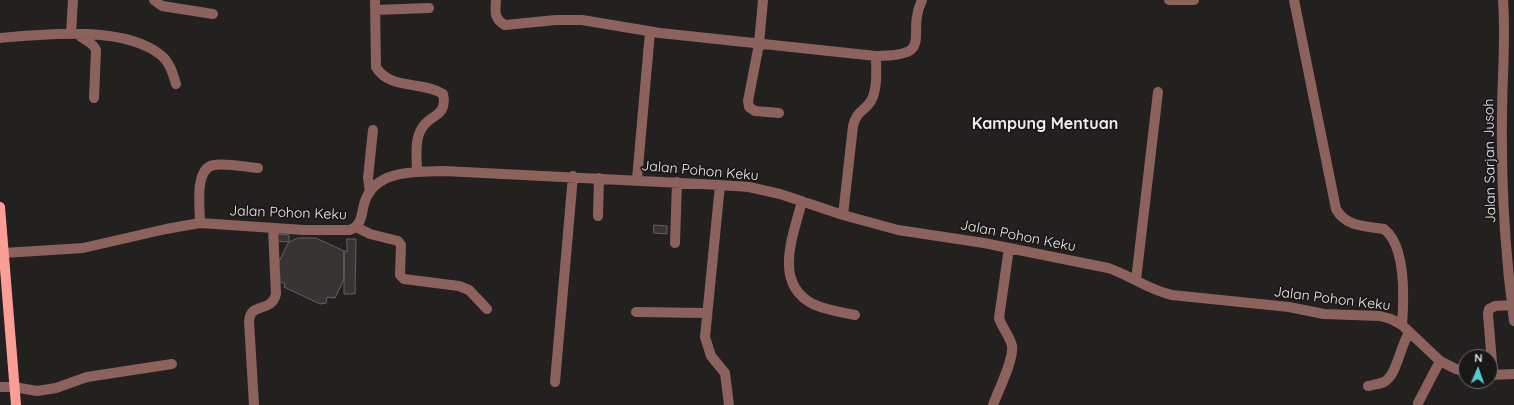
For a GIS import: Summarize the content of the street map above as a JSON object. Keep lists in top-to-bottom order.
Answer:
{
  "streets": {
    "street": ["Jalan Sarjan Jusoh", "Jalan Pohon Keku"]
  },
  "districts": ["Kampung Mentuan"],
  "north": "top"
}
